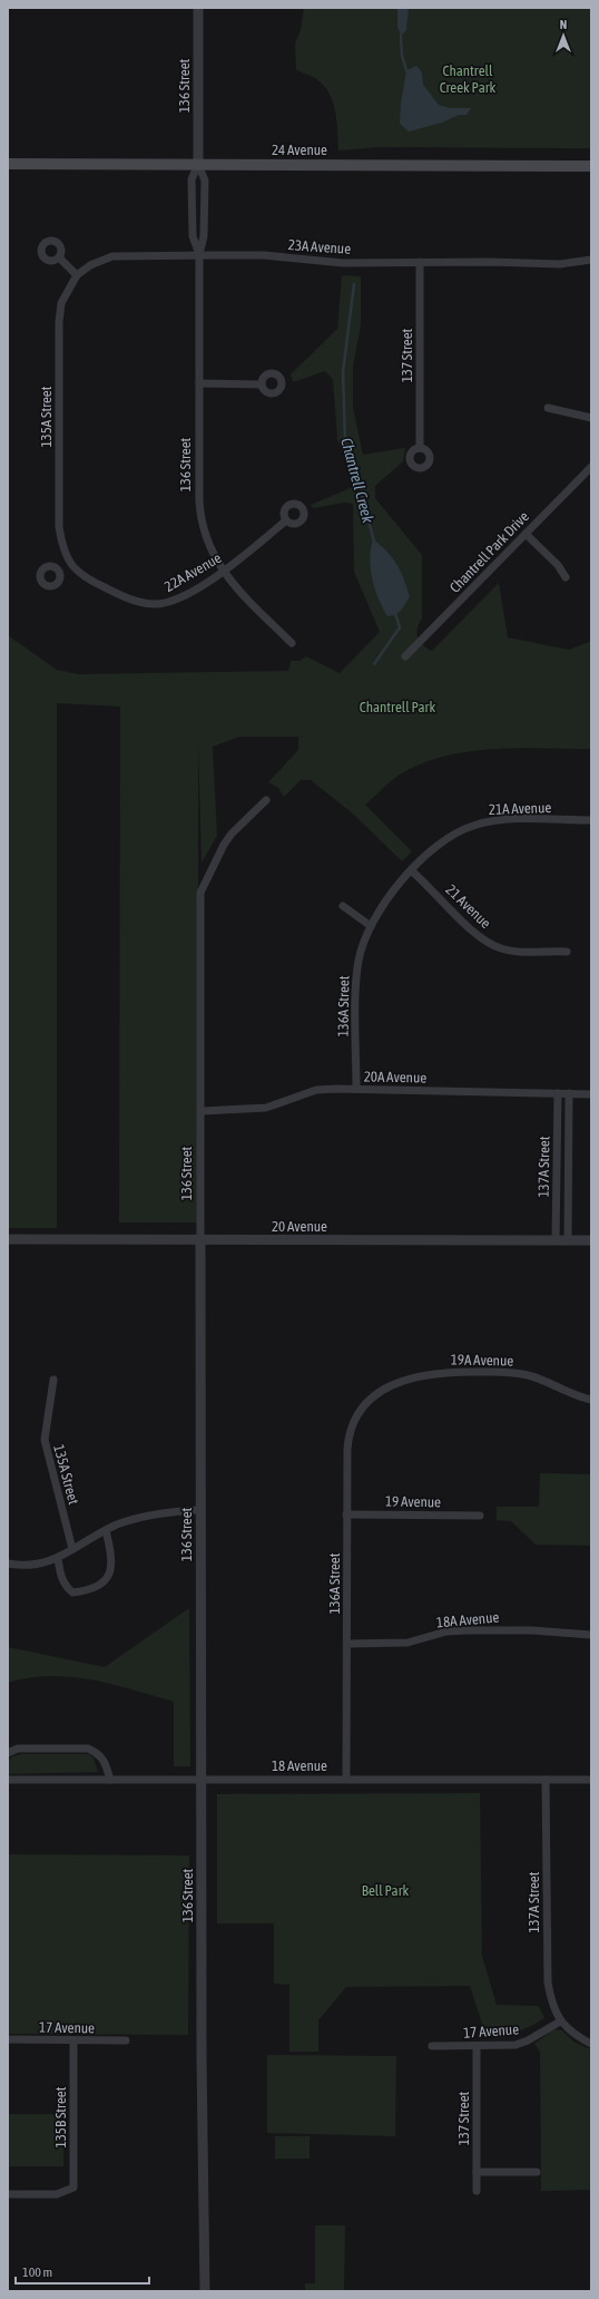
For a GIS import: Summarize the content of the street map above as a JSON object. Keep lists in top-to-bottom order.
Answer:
{
  "streets": {
    "main road": ["24 Avenue"],
    "street": [
      "136 Street",
      "23A Avenue",
      "137 Street",
      "135A Street",
      "Chantrell Park Drive",
      "22A Avenue",
      "21A Avenue",
      "21 Avenue",
      "136A Street",
      "20A Avenue",
      "137A Street",
      "20 Avenue",
      "19A Avenue",
      "19 Avenue",
      "18A Avenue",
      "18 Avenue",
      "17 Avenue",
      "135B Street"
    ]
  },
  "crossings": [
    ["136 Street", "24 Avenue"],
    ["136 Street", "23A Avenue"],
    ["136 Street", "22A Avenue"],
    ["136 Street", "20A Avenue"],
    ["136 Street", "20 Avenue"],
    ["136 Street", "18 Avenue"],
    ["23A Avenue", "137 Street"],
    ["23A Avenue", "135A Street"],
    ["137 Street", "17 Avenue"],
    ["135A Street", "22A Avenue"],
    ["21A Avenue", "21 Avenue"],
    ["21A Avenue", "136A Street"],
    ["21 Avenue", "136A Street"],
    ["136A Street", "20A Avenue"],
    ["136A Street", "19A Avenue"],
    ["136A Street", "19 Avenue"],
    ["136A Street", "18A Avenue"],
    ["136A Street", "18 Avenue"],
    ["20A Avenue", "137A Street"],
    ["137A Street", "20 Avenue"],
    ["137A Street", "18 Avenue"],
    ["137A Street", "17 Avenue"],
    ["17 Avenue", "135B Street"]
  ],
  "water": ["Chantrell Creek"],
  "parks": ["Chantrell Creek Park", "Chantrell Park", "Bell Park"],
  "scale_bar": "100 m",
  "north": "top"
}
